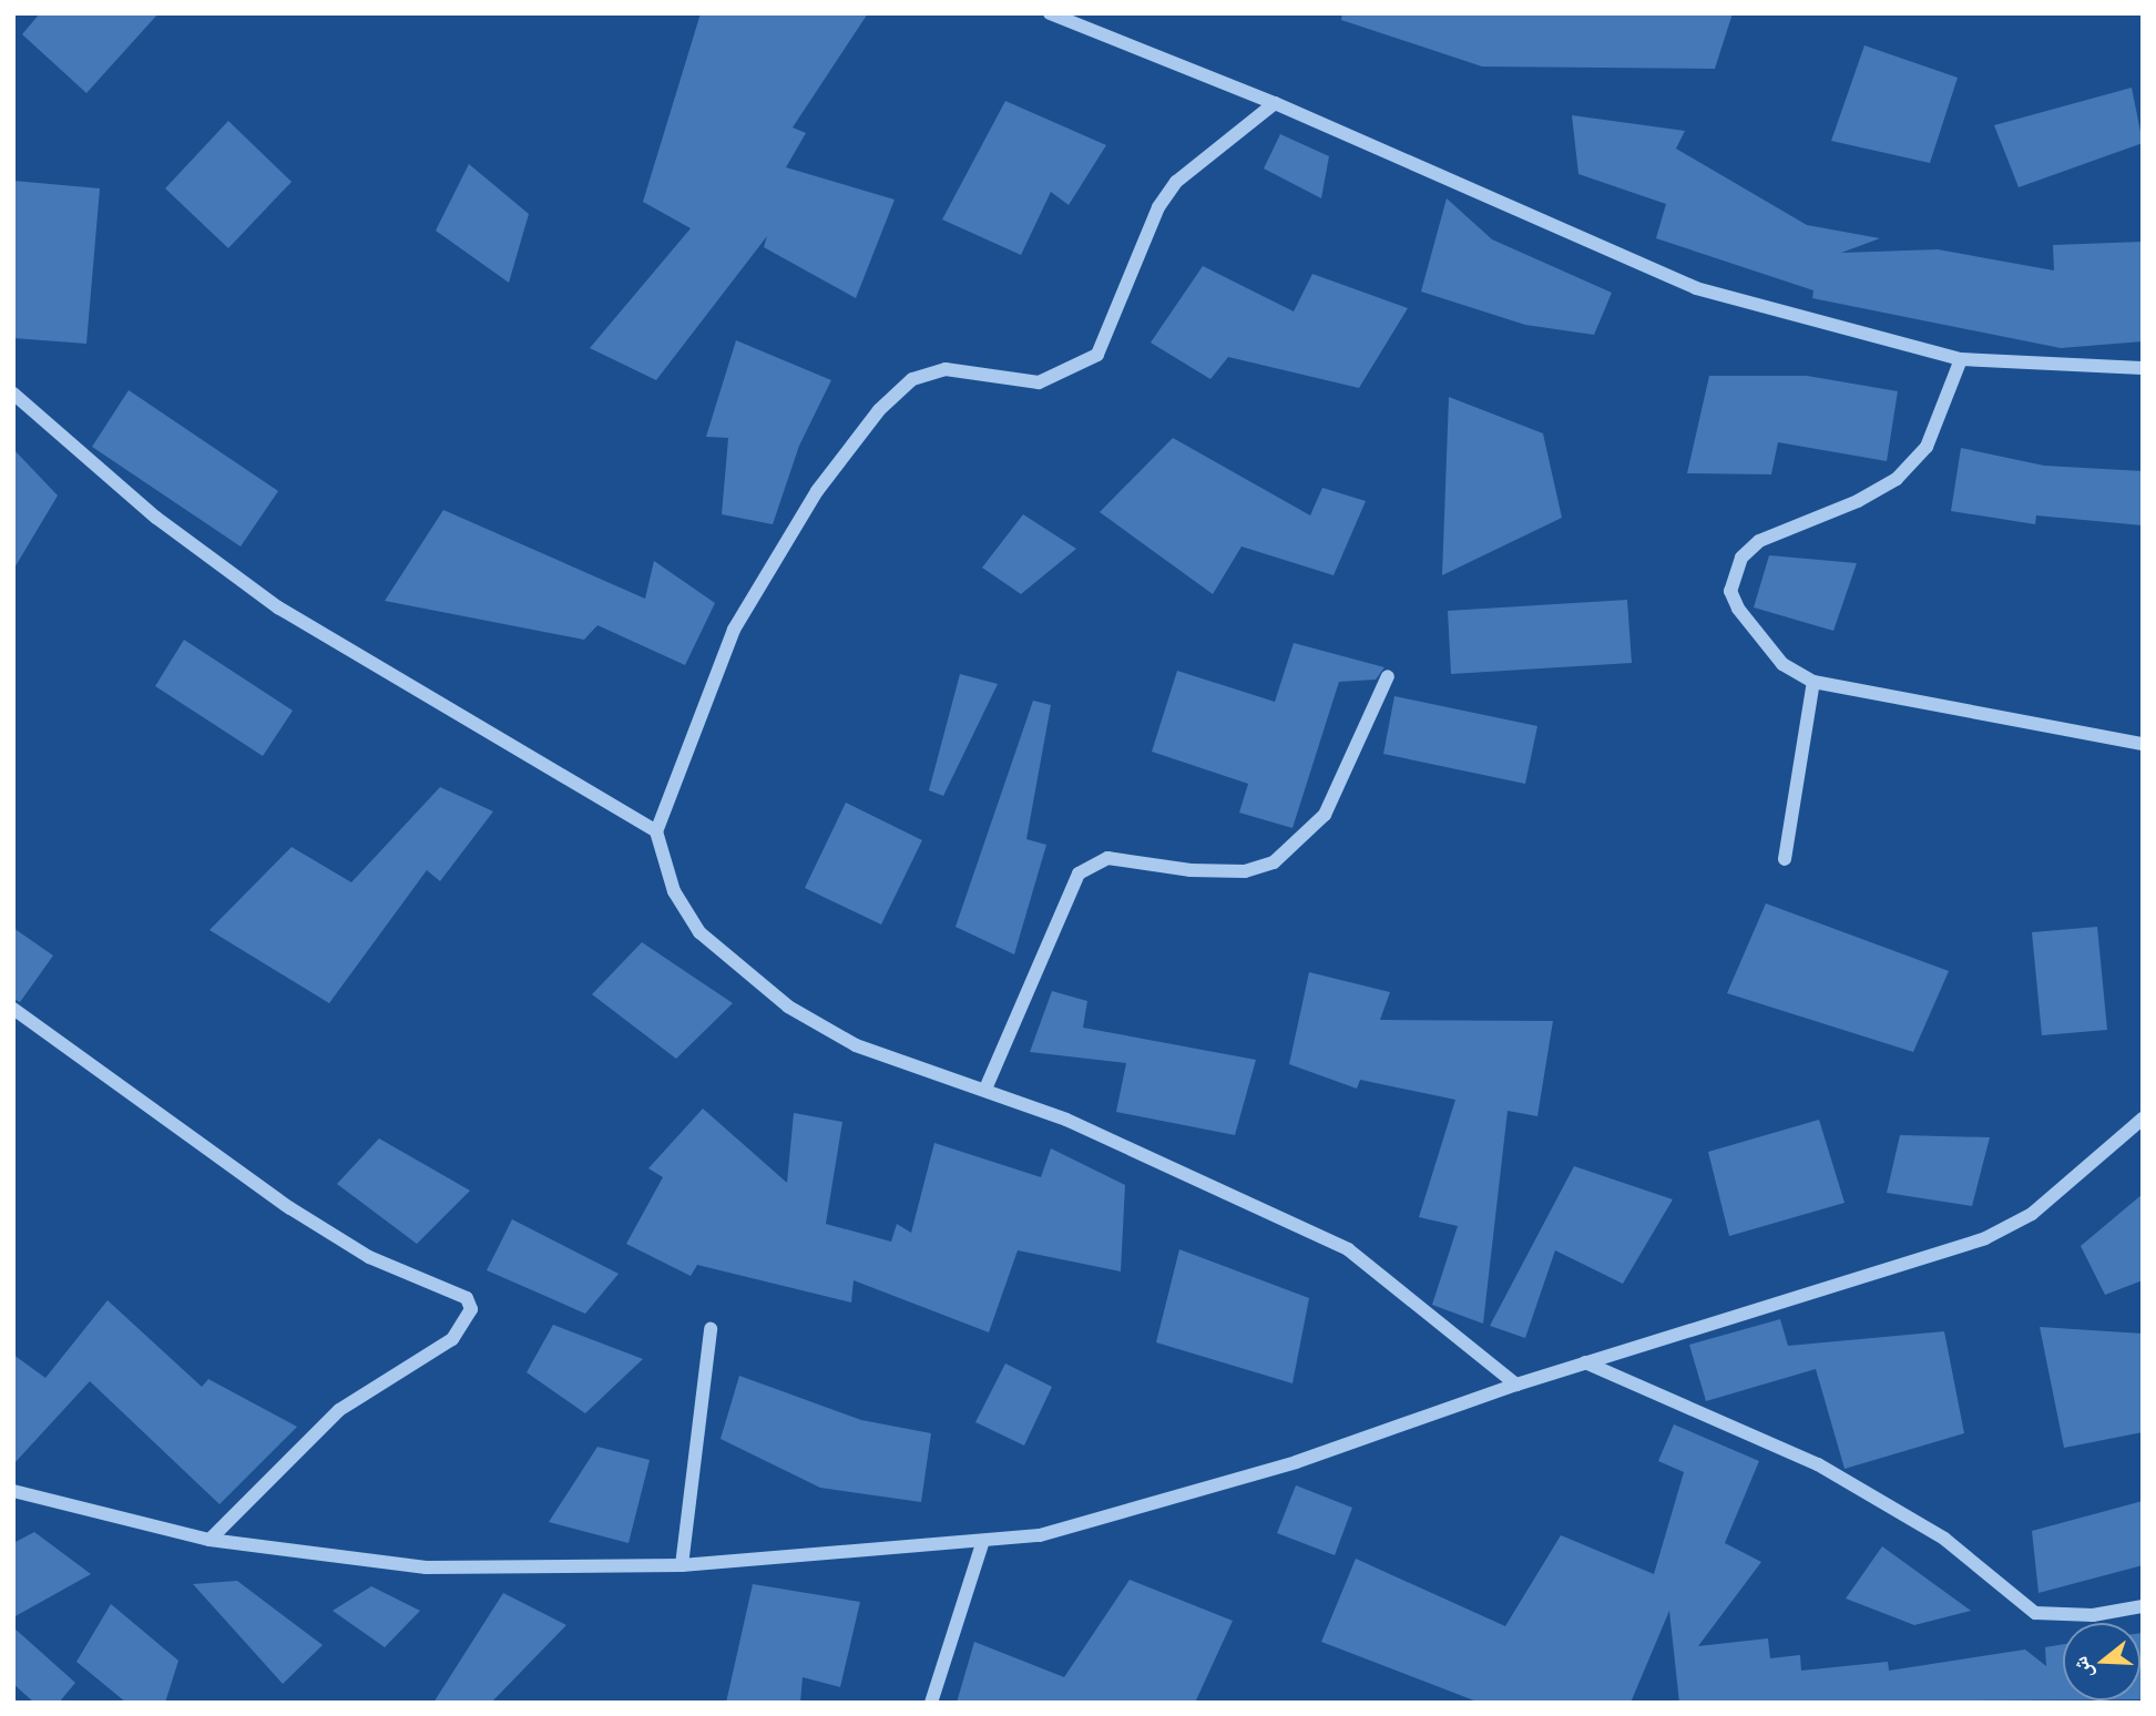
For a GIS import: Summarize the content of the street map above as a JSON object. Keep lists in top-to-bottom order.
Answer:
{
  "north": "left"
}
